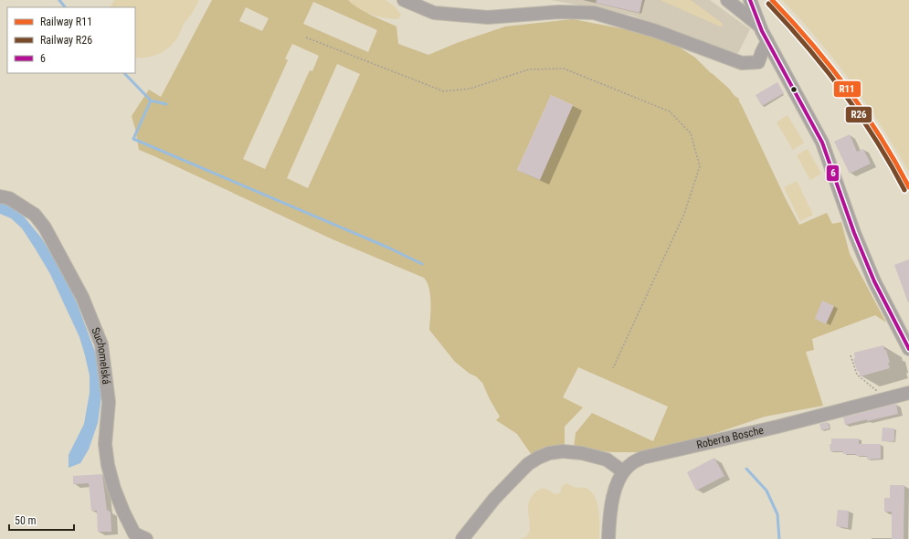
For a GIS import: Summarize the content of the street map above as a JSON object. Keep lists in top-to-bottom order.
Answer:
{
  "streets": {
    "street": ["Suchomelská", "Roberta Bosche"]
  },
  "lines": ["rail line R11", "transit line 6", "rail line R26"],
  "legend": ["Railway R11", "Railway R26", "6"],
  "scale_bar": "50 m"
}
